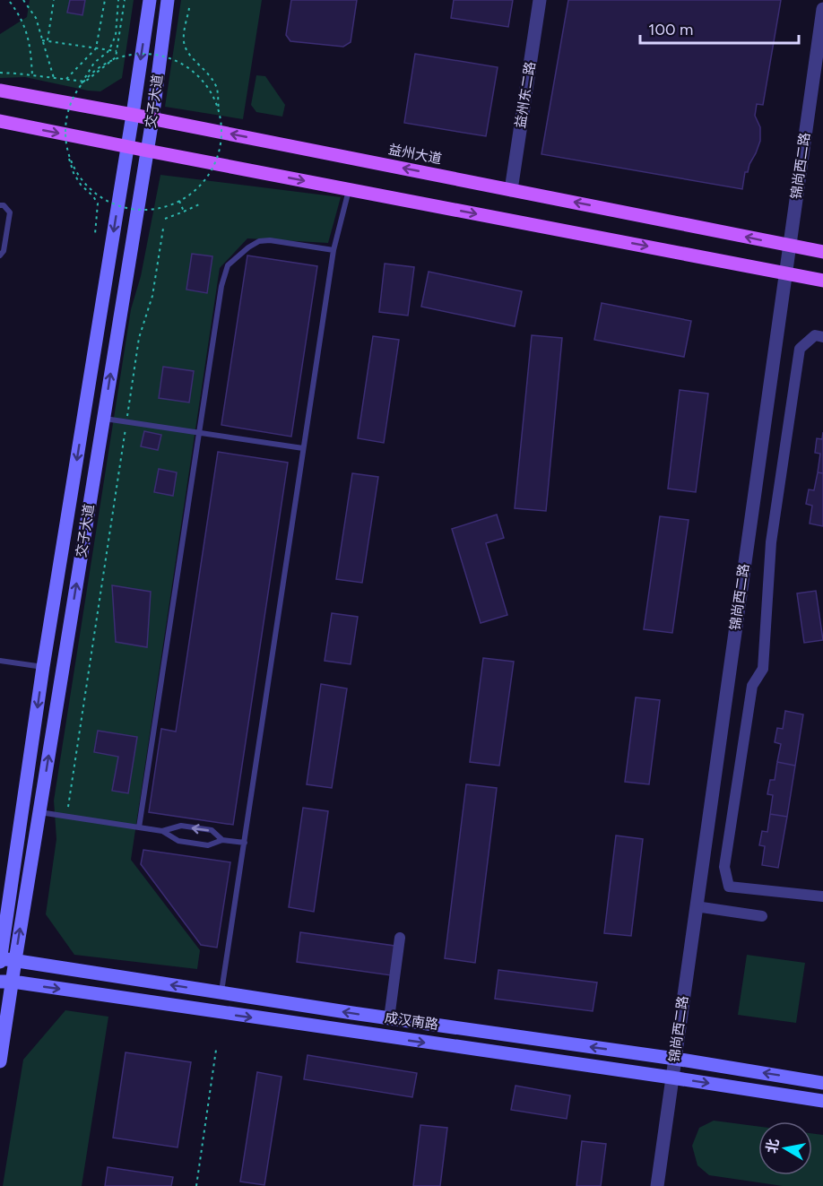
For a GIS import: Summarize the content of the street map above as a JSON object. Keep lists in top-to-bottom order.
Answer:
{
  "streets": {
    "main road": ["交子大道", "益州大道", "成汉南路"],
    "street": ["益州东二路", "锦尚西二路"]
  },
  "crossings": [
    ["益州东二路", "益州大道"],
    ["交子大道", "益州大道"],
    ["交子大道", "成汉南路"],
    ["益州大道", "锦尚西二路"],
    ["锦尚西二路", "成汉南路"]
  ],
  "scale_bar": "100 m",
  "north": "left"
}
